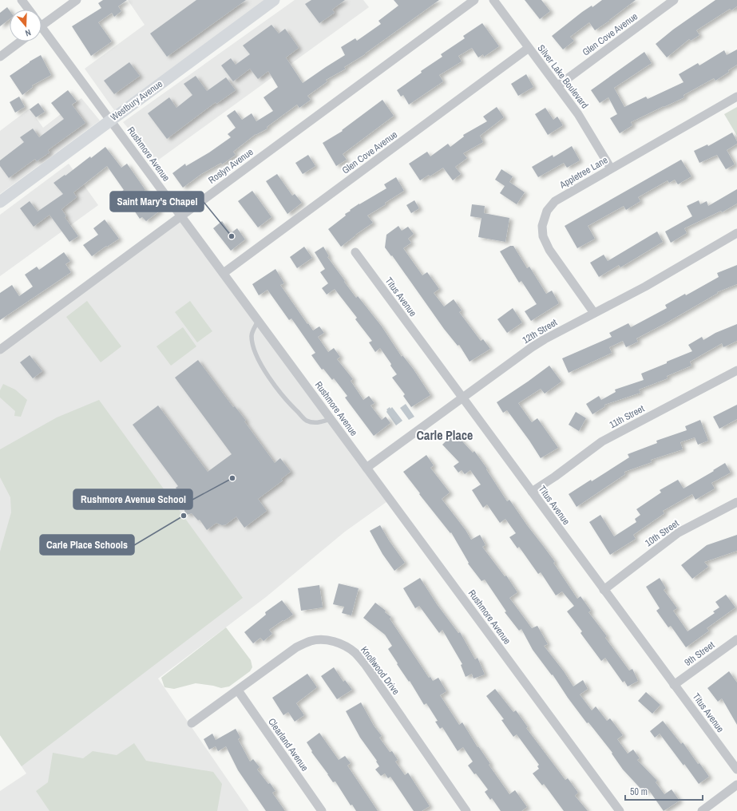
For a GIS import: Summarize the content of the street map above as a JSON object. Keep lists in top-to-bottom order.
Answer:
{
  "streets": {
    "main road": ["Westbury Avenue"],
    "street": [
      "Glen Cove Avenue",
      "Silver Lake Boulevard",
      "Rushmore Avenue",
      "Roslyn Avenue",
      "Appletree Lane",
      "Titus Avenue",
      "12th Street",
      "11th Street",
      "10th Street",
      "9th Street",
      "Knollwood Drive",
      "Clearland Avenue"
    ]
  },
  "crossings": [
    ["Glen Cove Avenue", "Silver Lake Boulevard"],
    ["Glen Cove Avenue", "Rushmore Avenue"],
    ["Silver Lake Boulevard", "Appletree Lane"],
    ["Westbury Avenue", "Rushmore Avenue"],
    ["Rushmore Avenue", "Roslyn Avenue"],
    ["Rushmore Avenue", "12th Street"],
    ["Appletree Lane", "12th Street"],
    ["Titus Avenue", "12th Street"],
    ["Titus Avenue", "11th Street"],
    ["Titus Avenue", "10th Street"],
    ["Titus Avenue", "9th Street"],
    ["Knollwood Drive", "Clearland Avenue"]
  ],
  "districts": ["Carle Place"],
  "places": ["Saint Mary's Chapel", "Rushmore Avenue School", "Carle Place Schools"],
  "scale_bar": "50 m",
  "north": "bottom"
}
